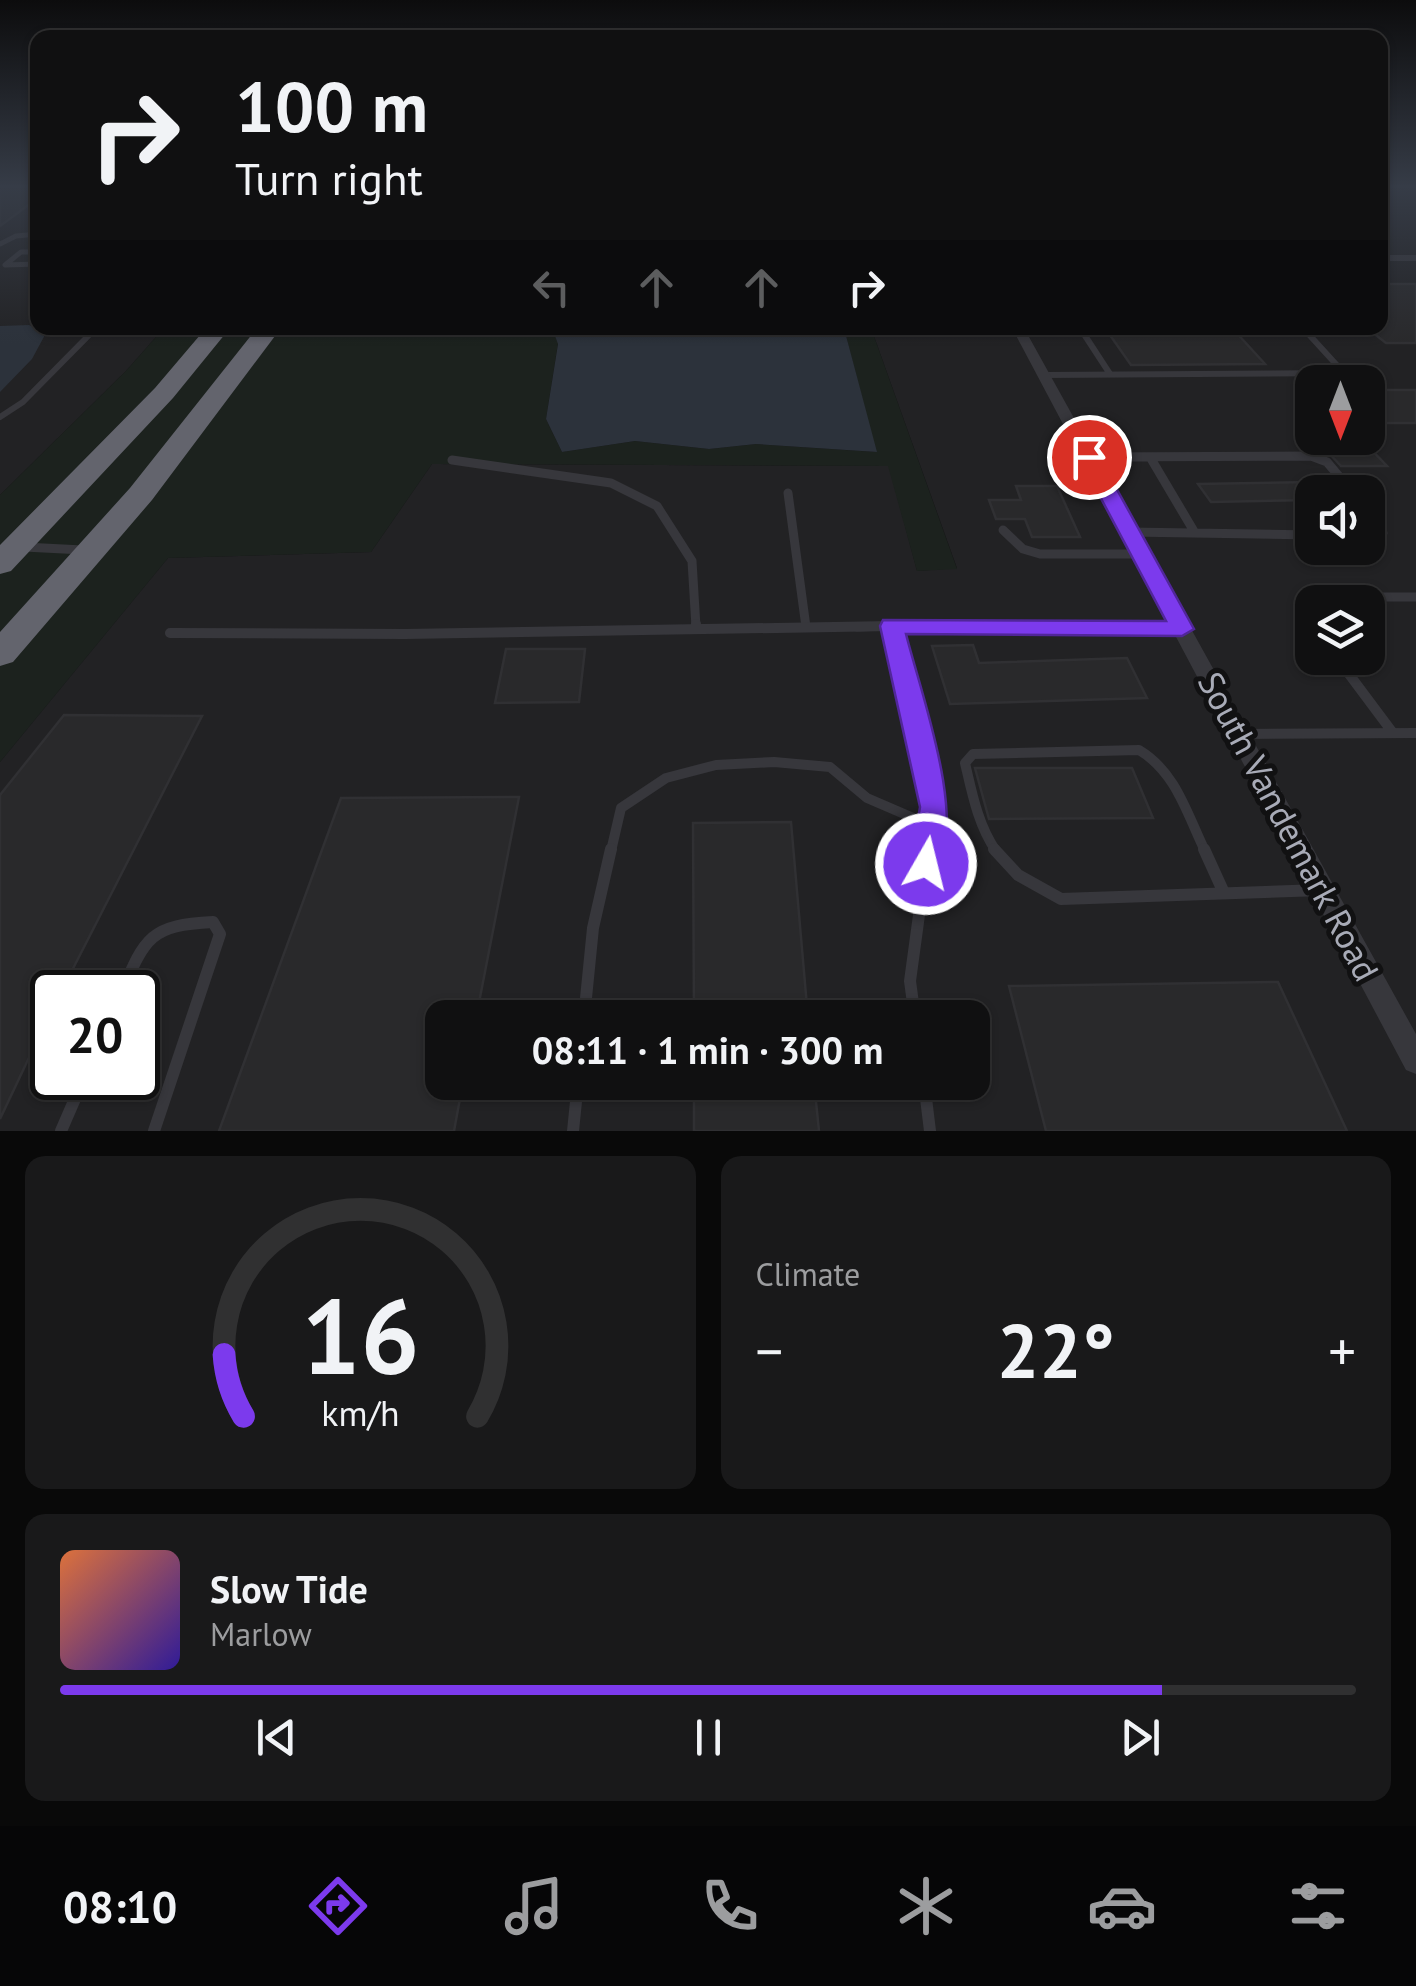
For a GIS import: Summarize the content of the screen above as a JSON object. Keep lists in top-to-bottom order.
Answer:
{
  "streets": {
    "street": ["South Vandemark Road"]
  },
  "north": "bottom",
  "page": {
    "turn": ["100 m", "Turn right"],
    "limit": "20",
    "trip": "08:11 · 1 min · 300 m",
    "tile": "Climate",
    "heat": ["−", "22°", "+"],
    "song": ["Slow Tide", "Marlow"],
    "tabs": "08:10",
    "gauge": ["16", "km/h"]
  }
}
